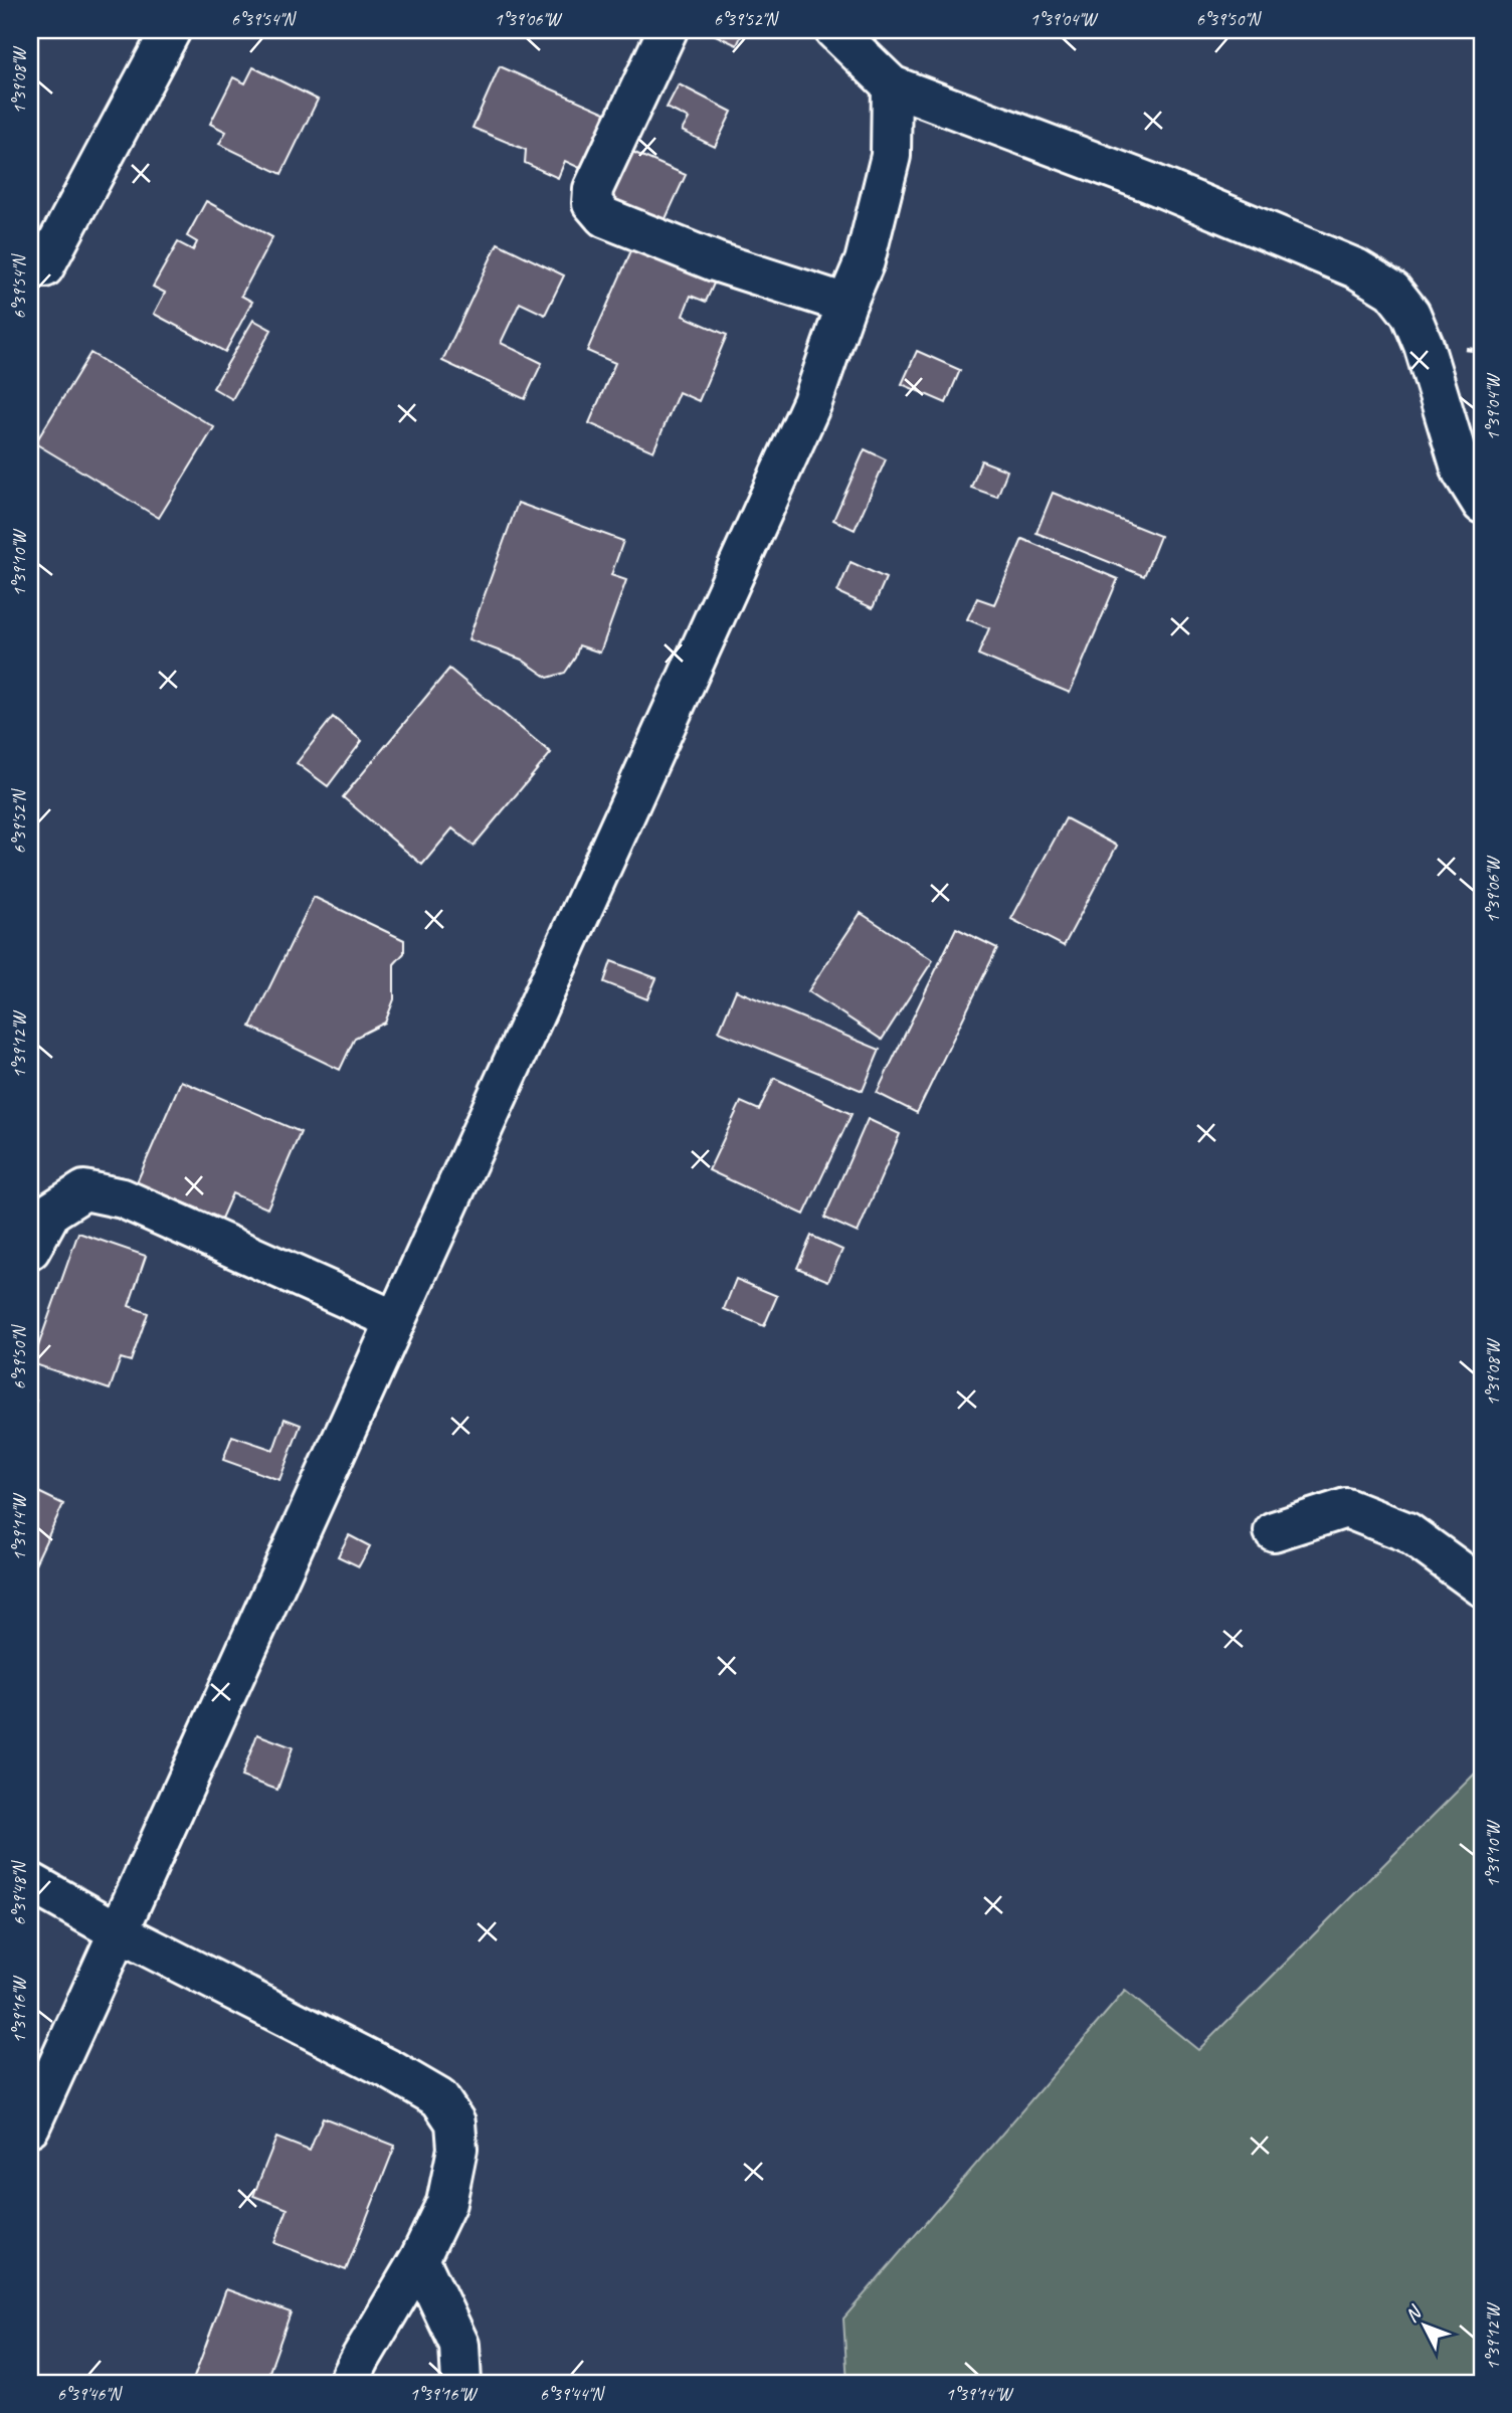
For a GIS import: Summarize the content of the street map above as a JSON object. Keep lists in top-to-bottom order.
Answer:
{
  "north": "top left",
  "coordinates": [
    "6°39'54\"N",
    "1°39'06\"W",
    "6°39'52\"N",
    "1°39'04\"W",
    "6°39'50\"N",
    "1°39'08\"W",
    "1°39'10\"W",
    "1°39'12\"W",
    "1°39'14\"W",
    "6°39'48\"N",
    "1°39'16\"W",
    "6°39'46\"N",
    "6°39'44\"N"
  ]
}
